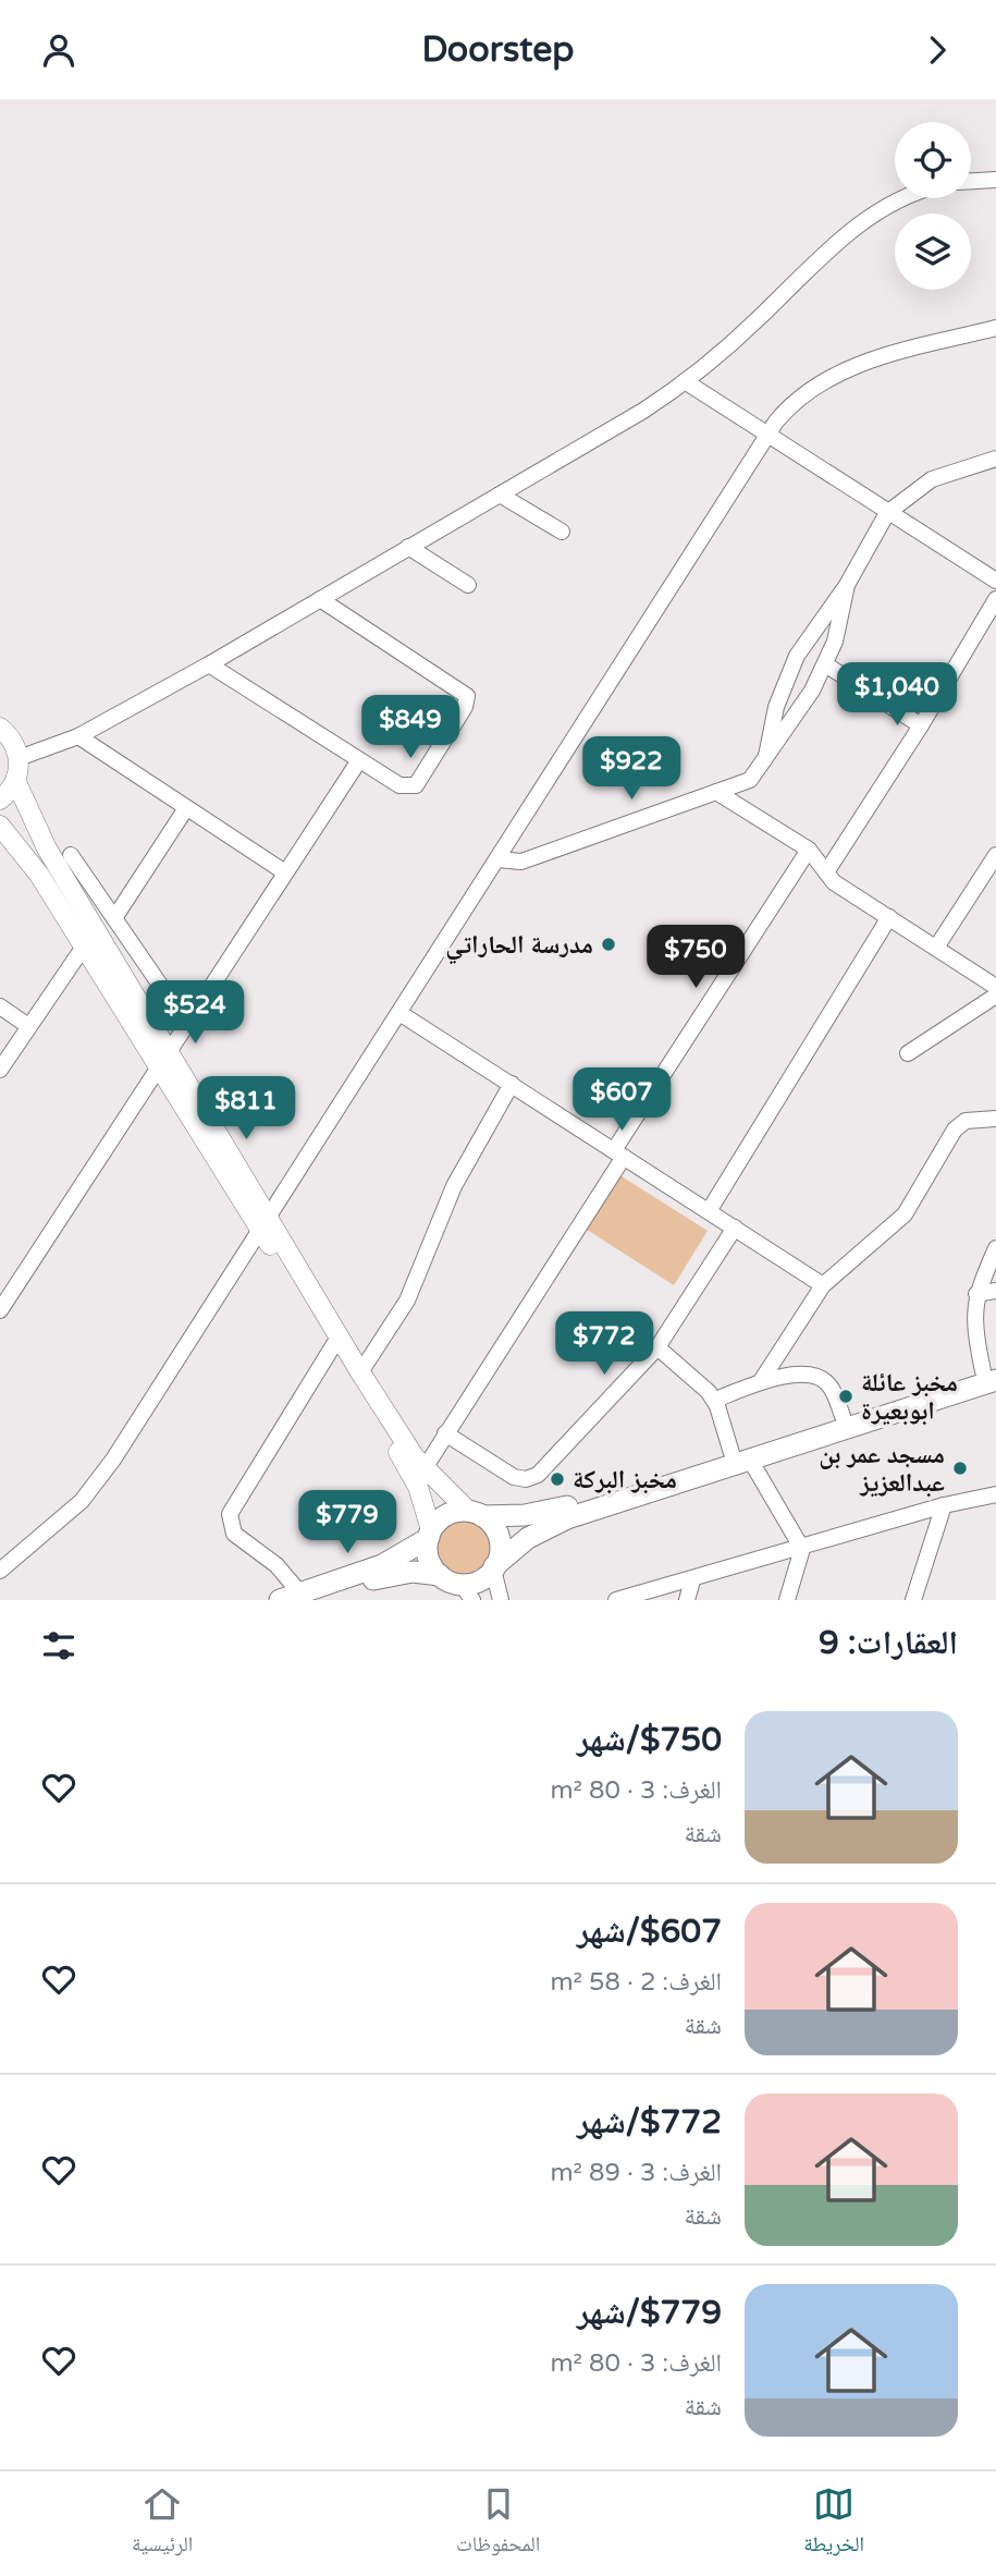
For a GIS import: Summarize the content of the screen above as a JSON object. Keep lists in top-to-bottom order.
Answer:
{
  "places": [
    "مدرسة الحاراتي",
    "مخبز عائلة ابوبعيرة",
    "مسجد عمر بن عبدالعزيز",
    "مخبز البركة"
  ],
  "page": {
    "header": "Doorstep",
    "price": [
      "$1,040",
      "$849",
      "$922",
      "$750",
      "$524",
      "$607",
      "$811",
      "$772",
      "$779"
    ],
    "heading": "العقارات: 9",
    "list": [
      {
        "name": "$750/شهر",
        "note": "الغرف: 3 · 80 m² · شقة"
      },
      {
        "name": "$607/شهر",
        "note": "الغرف: 2 · 58 m² · شقة"
      },
      {
        "name": "$772/شهر",
        "note": "الغرف: 3 · 89 m² · شقة"
      },
      {
        "name": "$779/شهر",
        "note": "الغرف: 3 · 80 m² · شقة"
      }
    ],
    "tabs": ["الخريطة", "المحفوظات", "الرئيسية"]
  }
}
